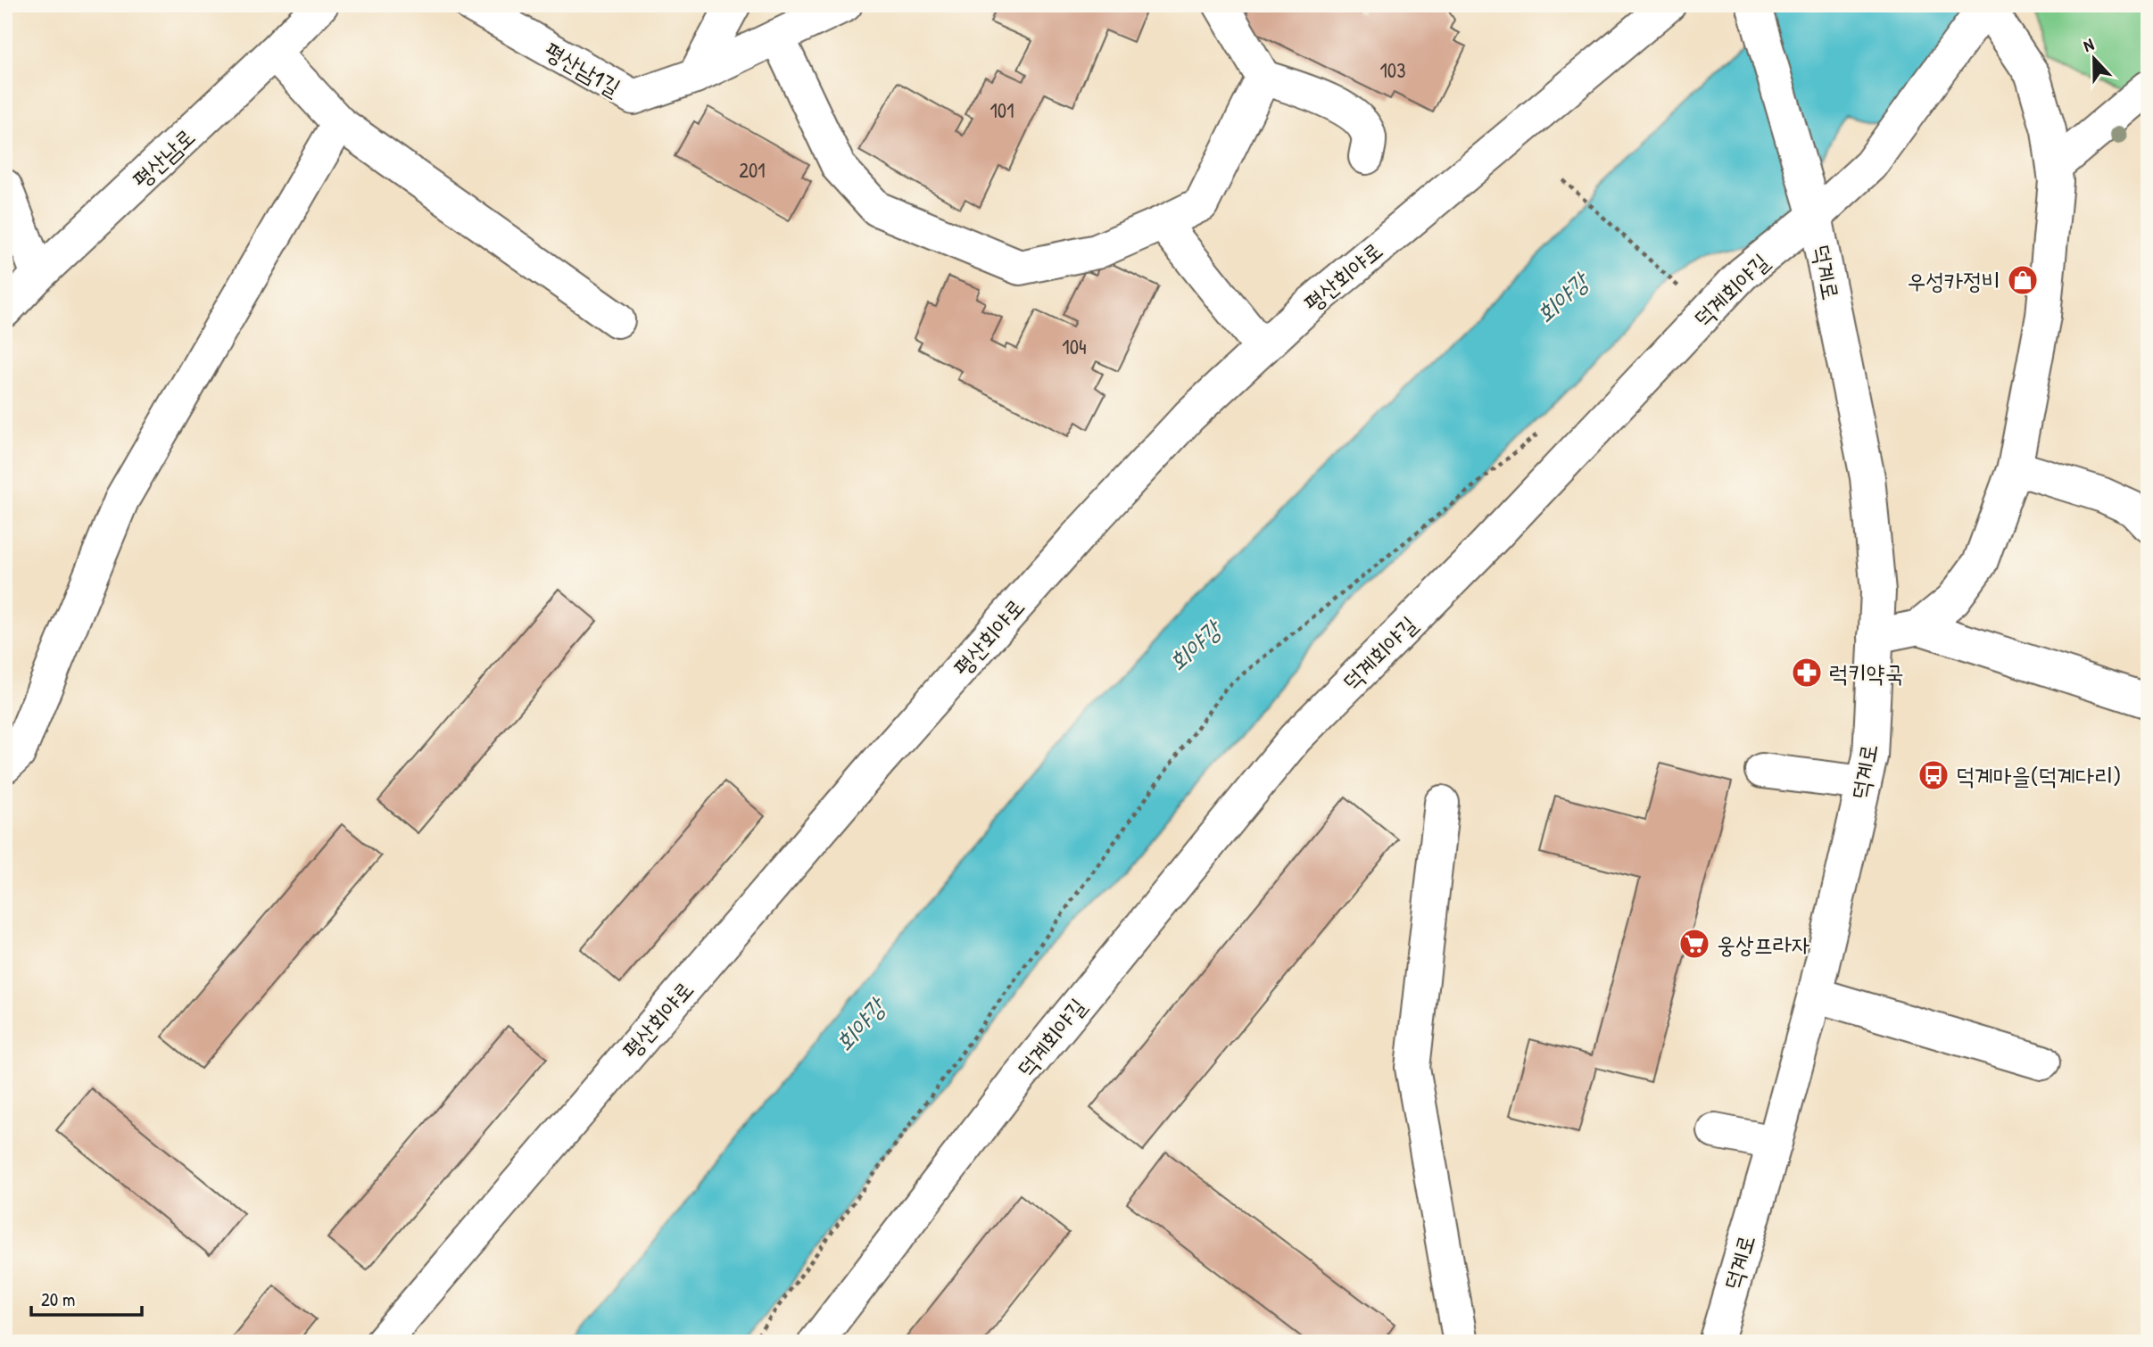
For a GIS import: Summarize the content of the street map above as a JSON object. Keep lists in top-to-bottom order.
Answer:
{
  "streets": {
    "street": [
      "평산남1길",
      "평산남로",
      "덕계로",
      "평산회야로",
      "덕계회야길"
    ]
  },
  "crossings": [
    ["덕계로", "덕계회야길"]
  ],
  "water": ["회야강"],
  "places": {
    "shop": ["우성카정비"],
    "pharmacy": ["럭키약국"],
    "bus stop": ["덕계마을(덕계다리)"],
    "supermarket": ["웅상프라자"]
  },
  "house_numbers": [
    "103",
    "101",
    "201",
    "104"
  ],
  "scale_bar": "20 m",
  "north": "top"
}
